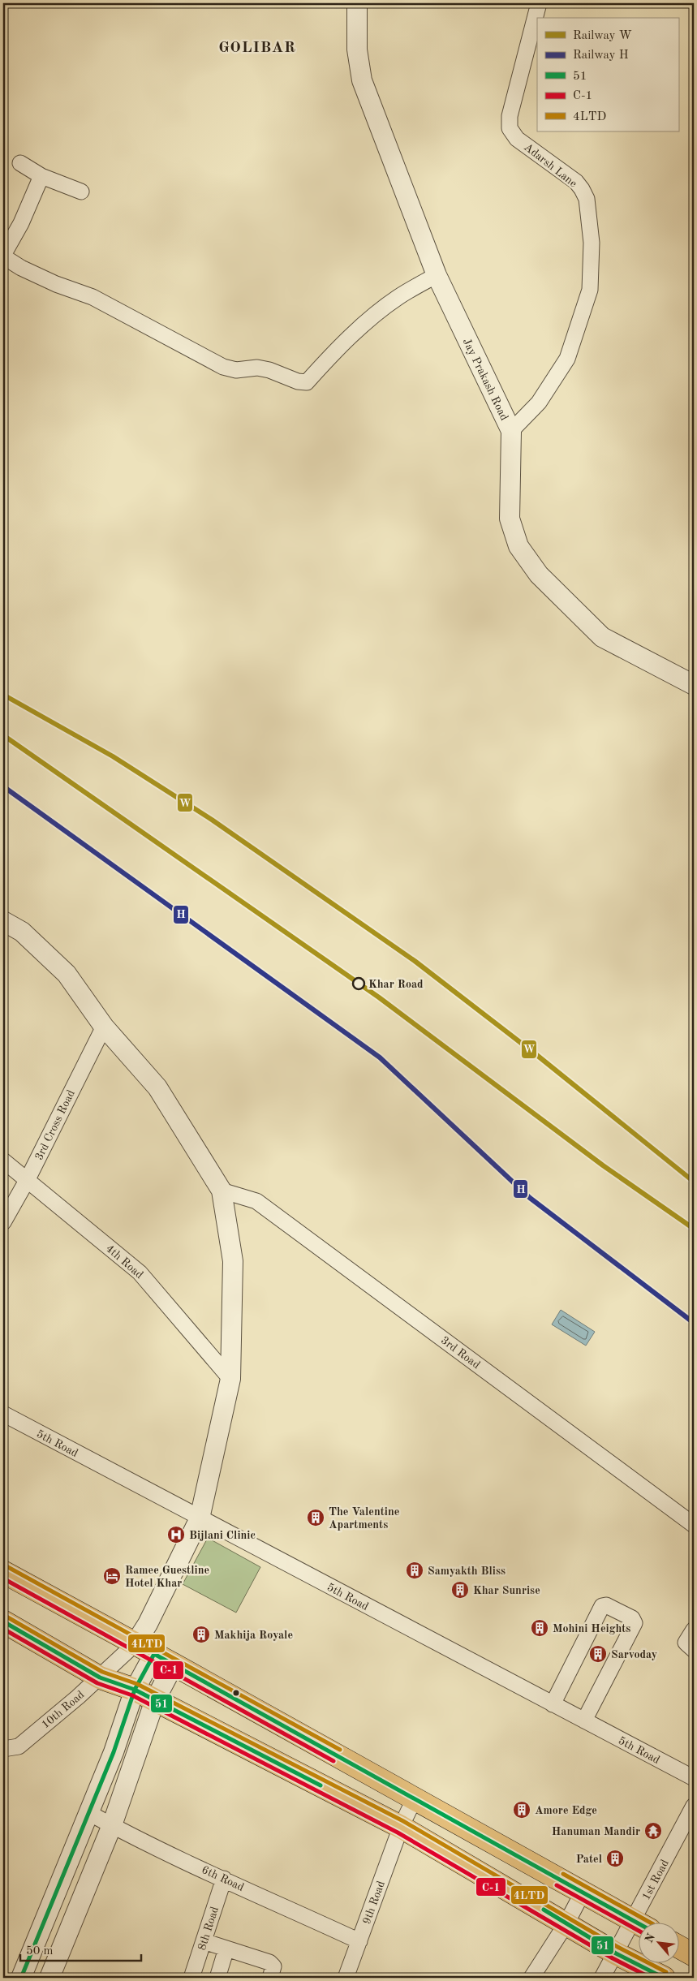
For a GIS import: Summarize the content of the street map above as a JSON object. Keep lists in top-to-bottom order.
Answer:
{
  "streets": {
    "street": [
      "Adarsh Lane",
      "Jay Prakash Road",
      "3rd Cross Road",
      "4th Road",
      "3rd Road",
      "5th Road",
      "10th Road",
      "6th Road",
      "1st Road",
      "9th Road",
      "8th Road"
    ]
  },
  "crossings": [
    ["Adarsh Lane", "Jay Prakash Road"],
    ["3rd Cross Road", "4th Road"],
    ["6th Road", "9th Road"],
    ["6th Road", "8th Road"]
  ],
  "districts": ["GOLIBAR"],
  "places": {
    "other": ["Khar Road"],
    "building": [
      "The Valentine Apartments",
      "Samyakth Bliss",
      "Khar Sunrise",
      "Mohini Heights",
      "Makhija Royale",
      "Sarvoday",
      "Amore Edge",
      "Patel"
    ],
    "hospital": ["Bijlani Clinic"],
    "hotel": ["Ramee Guestline Hotel Khar"],
    "temple": ["Hanuman Mandir"]
  },
  "lines": [
    "rail line W",
    "rail line H",
    "transit line 4LTD",
    "transit line C-1",
    "transit line 51"
  ],
  "legend": [
    "Railway W",
    "Railway H",
    "51",
    "C-1",
    "4LTD"
  ],
  "scale_bar": "50 m",
  "north": "top left"
}
